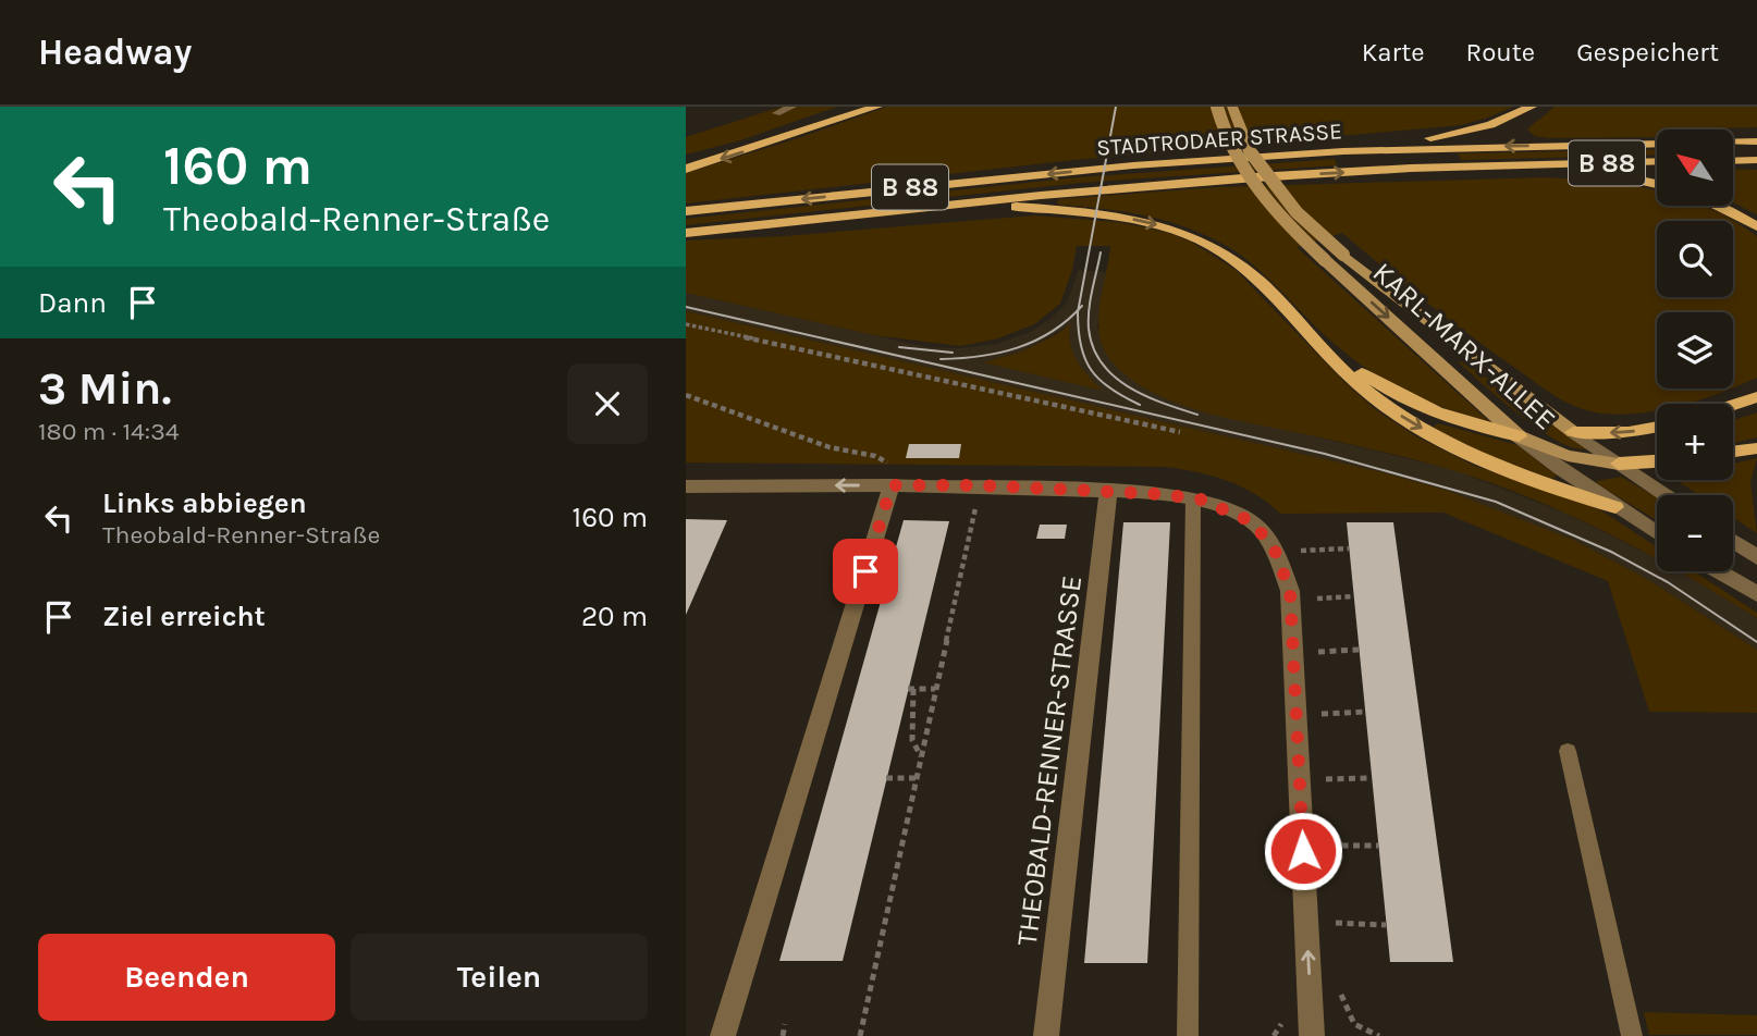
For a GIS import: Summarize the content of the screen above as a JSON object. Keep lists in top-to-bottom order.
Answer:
{
  "streets": {
    "main road": ["STADTRODAER STRASSE", "B 88", "KARL-MARX-ALLEE"],
    "street": ["THEOBALD-RENNER-STRASSE"]
  },
  "north": "top left",
  "page": {
    "header": "Headway",
    "nav": ["Karte", "Route", "Gespeichert"],
    "turn": ["160 m", "Theobald-Renner-Straße"],
    "map_buttons": ["+", "−"],
    "then": "Dann",
    "heading": ["3 Min.", "180 m · 14:34"],
    "list": [
      {
        "name": "Links abbiegen",
        "note": "Theobald-Renner-Straße",
        "value": "160 m"
      },
      {
        "name": "Ziel erreicht",
        "value": "20 m"
      }
    ],
    "buttons": ["Beenden", "Teilen"]
  }
}
